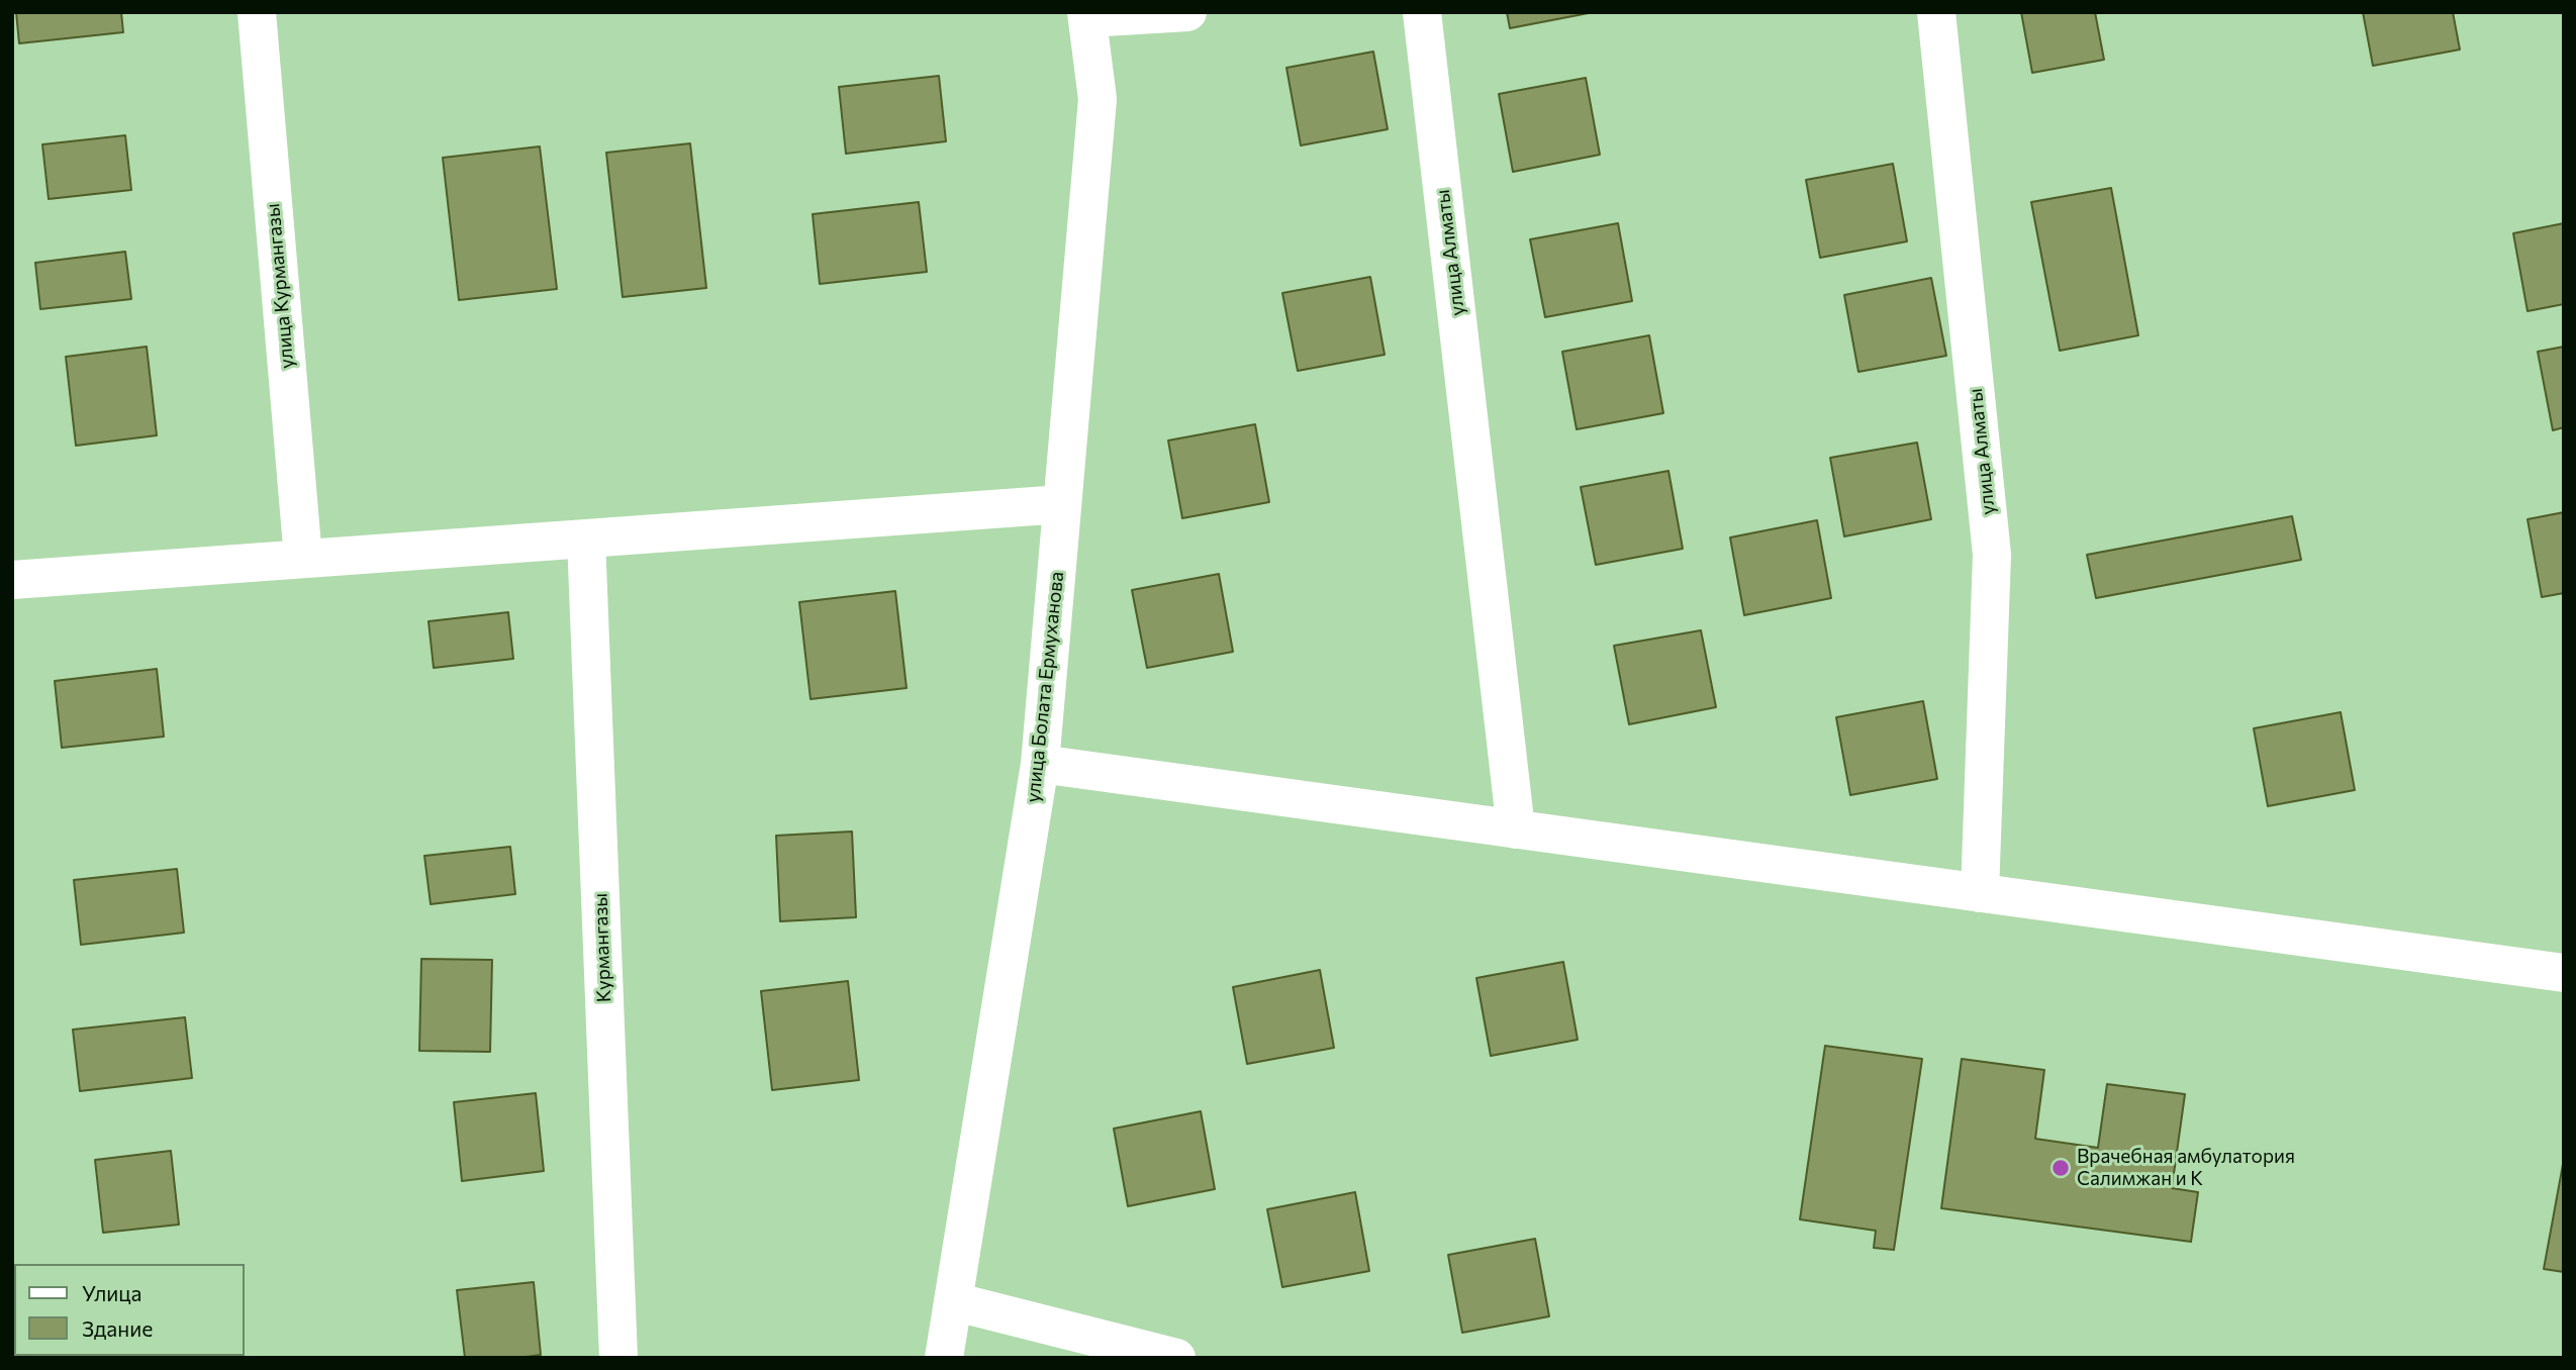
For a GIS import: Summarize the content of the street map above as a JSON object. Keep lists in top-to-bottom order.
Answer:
{
  "streets": {
    "street": [
      "улица Алматы",
      "улица Курмангазы",
      "улица Болата Ермуханова",
      "Курмангазы"
    ]
  },
  "places": ["Врачебная амбулатория Салимжан и К"],
  "legend": ["Улица", "Здание"]
}
